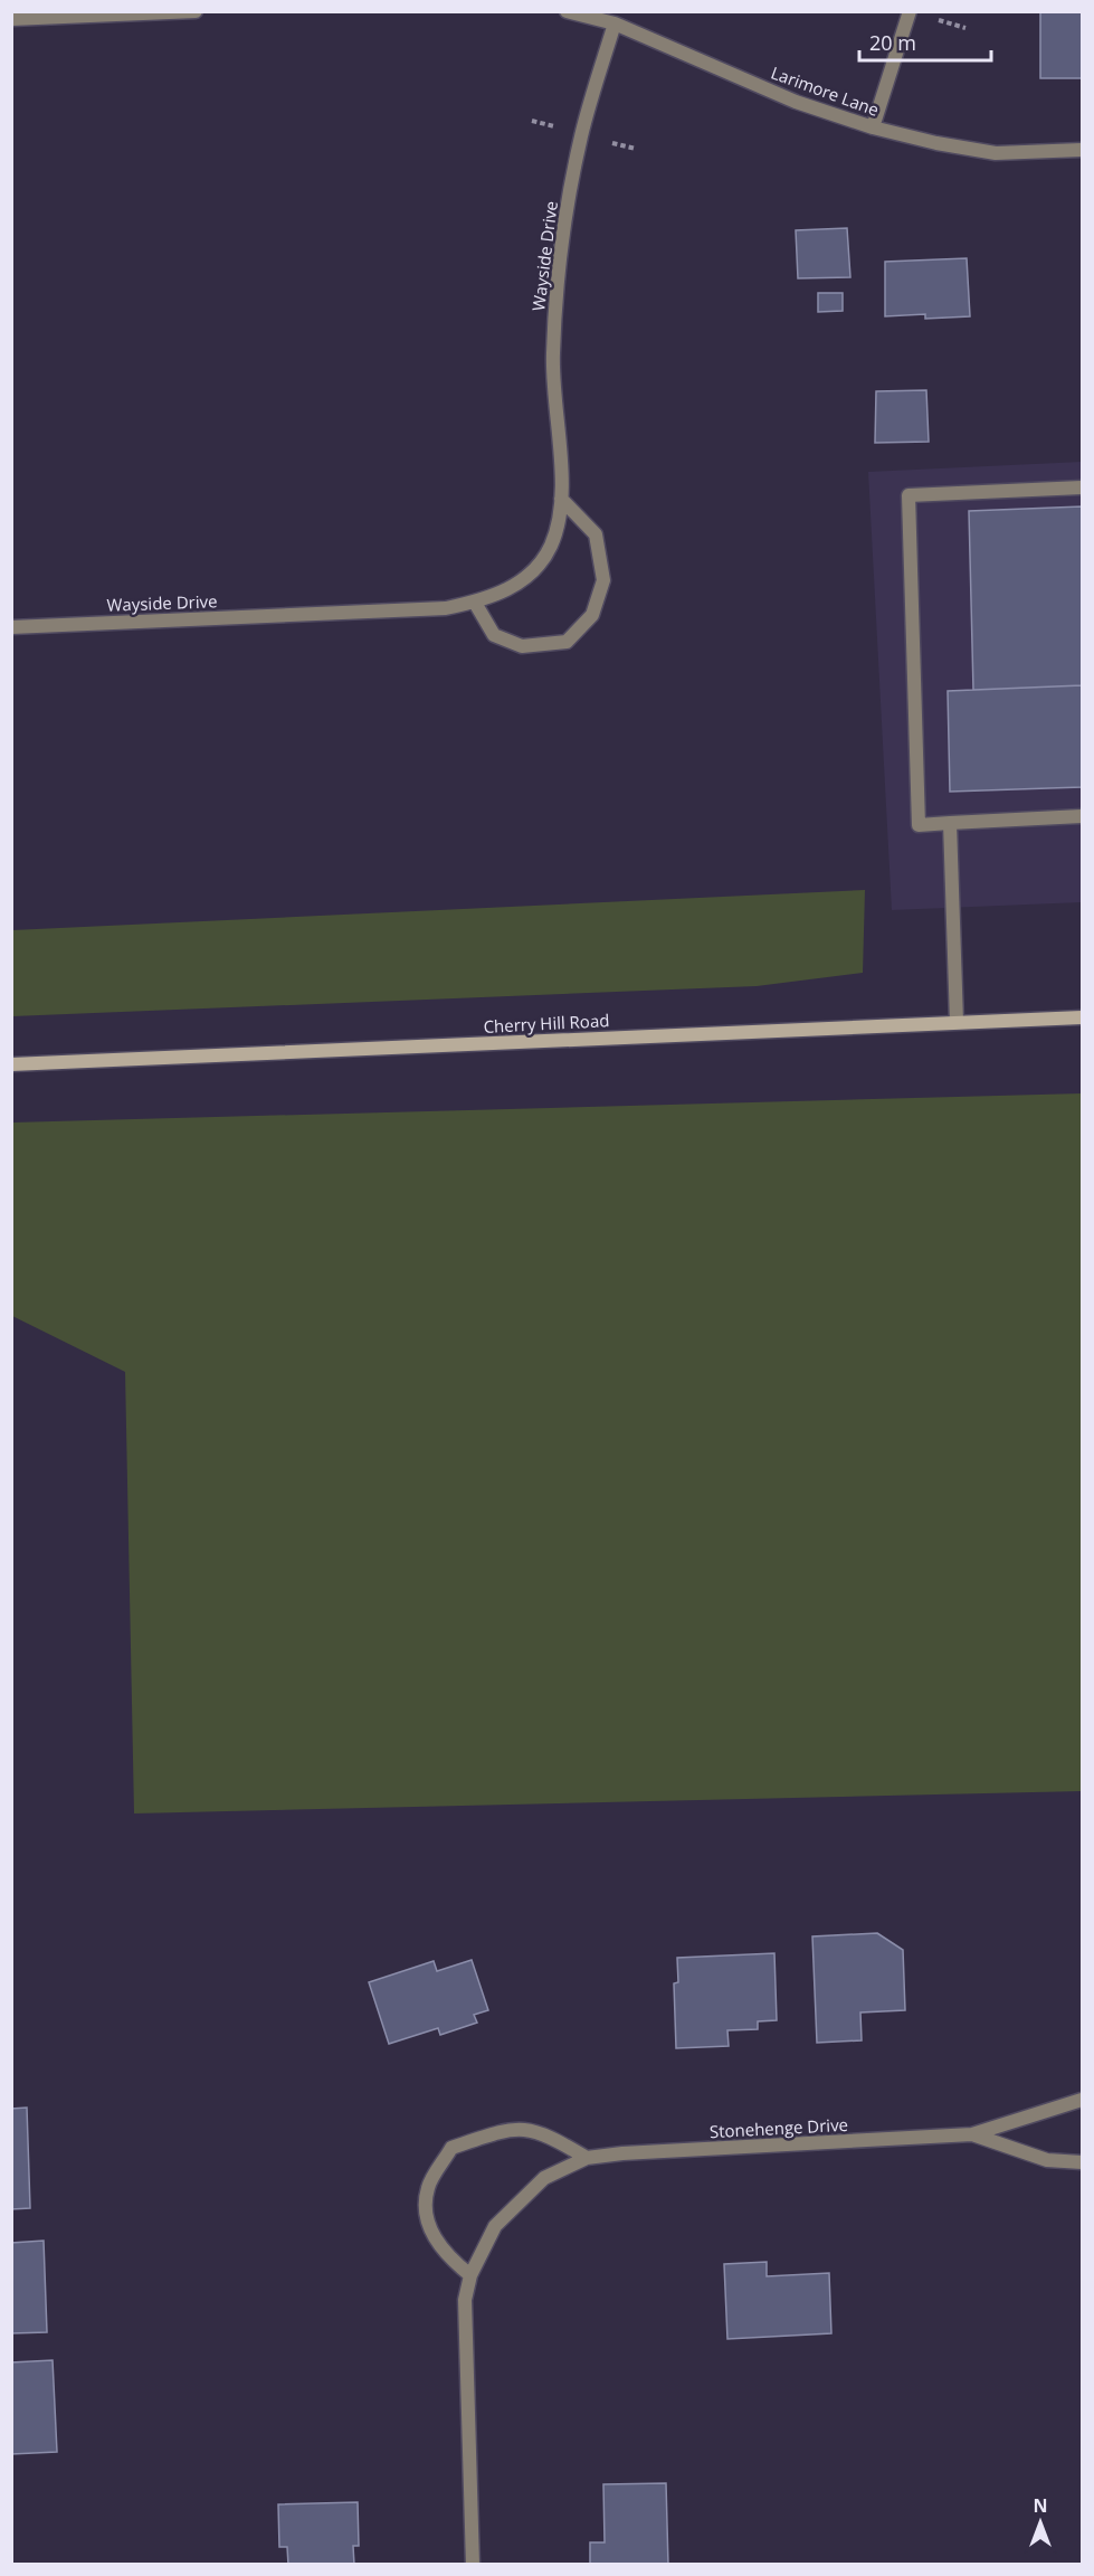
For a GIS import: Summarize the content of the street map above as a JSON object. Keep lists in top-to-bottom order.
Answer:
{
  "streets": {
    "main road": ["Cherry Hill Road"],
    "street": ["Larimore Lane", "Wayside Drive", "Stonehenge Drive"]
  },
  "crossings": [
    ["Larimore Lane", "Wayside Drive"]
  ],
  "scale_bar": "20 m",
  "north": "top"
}
